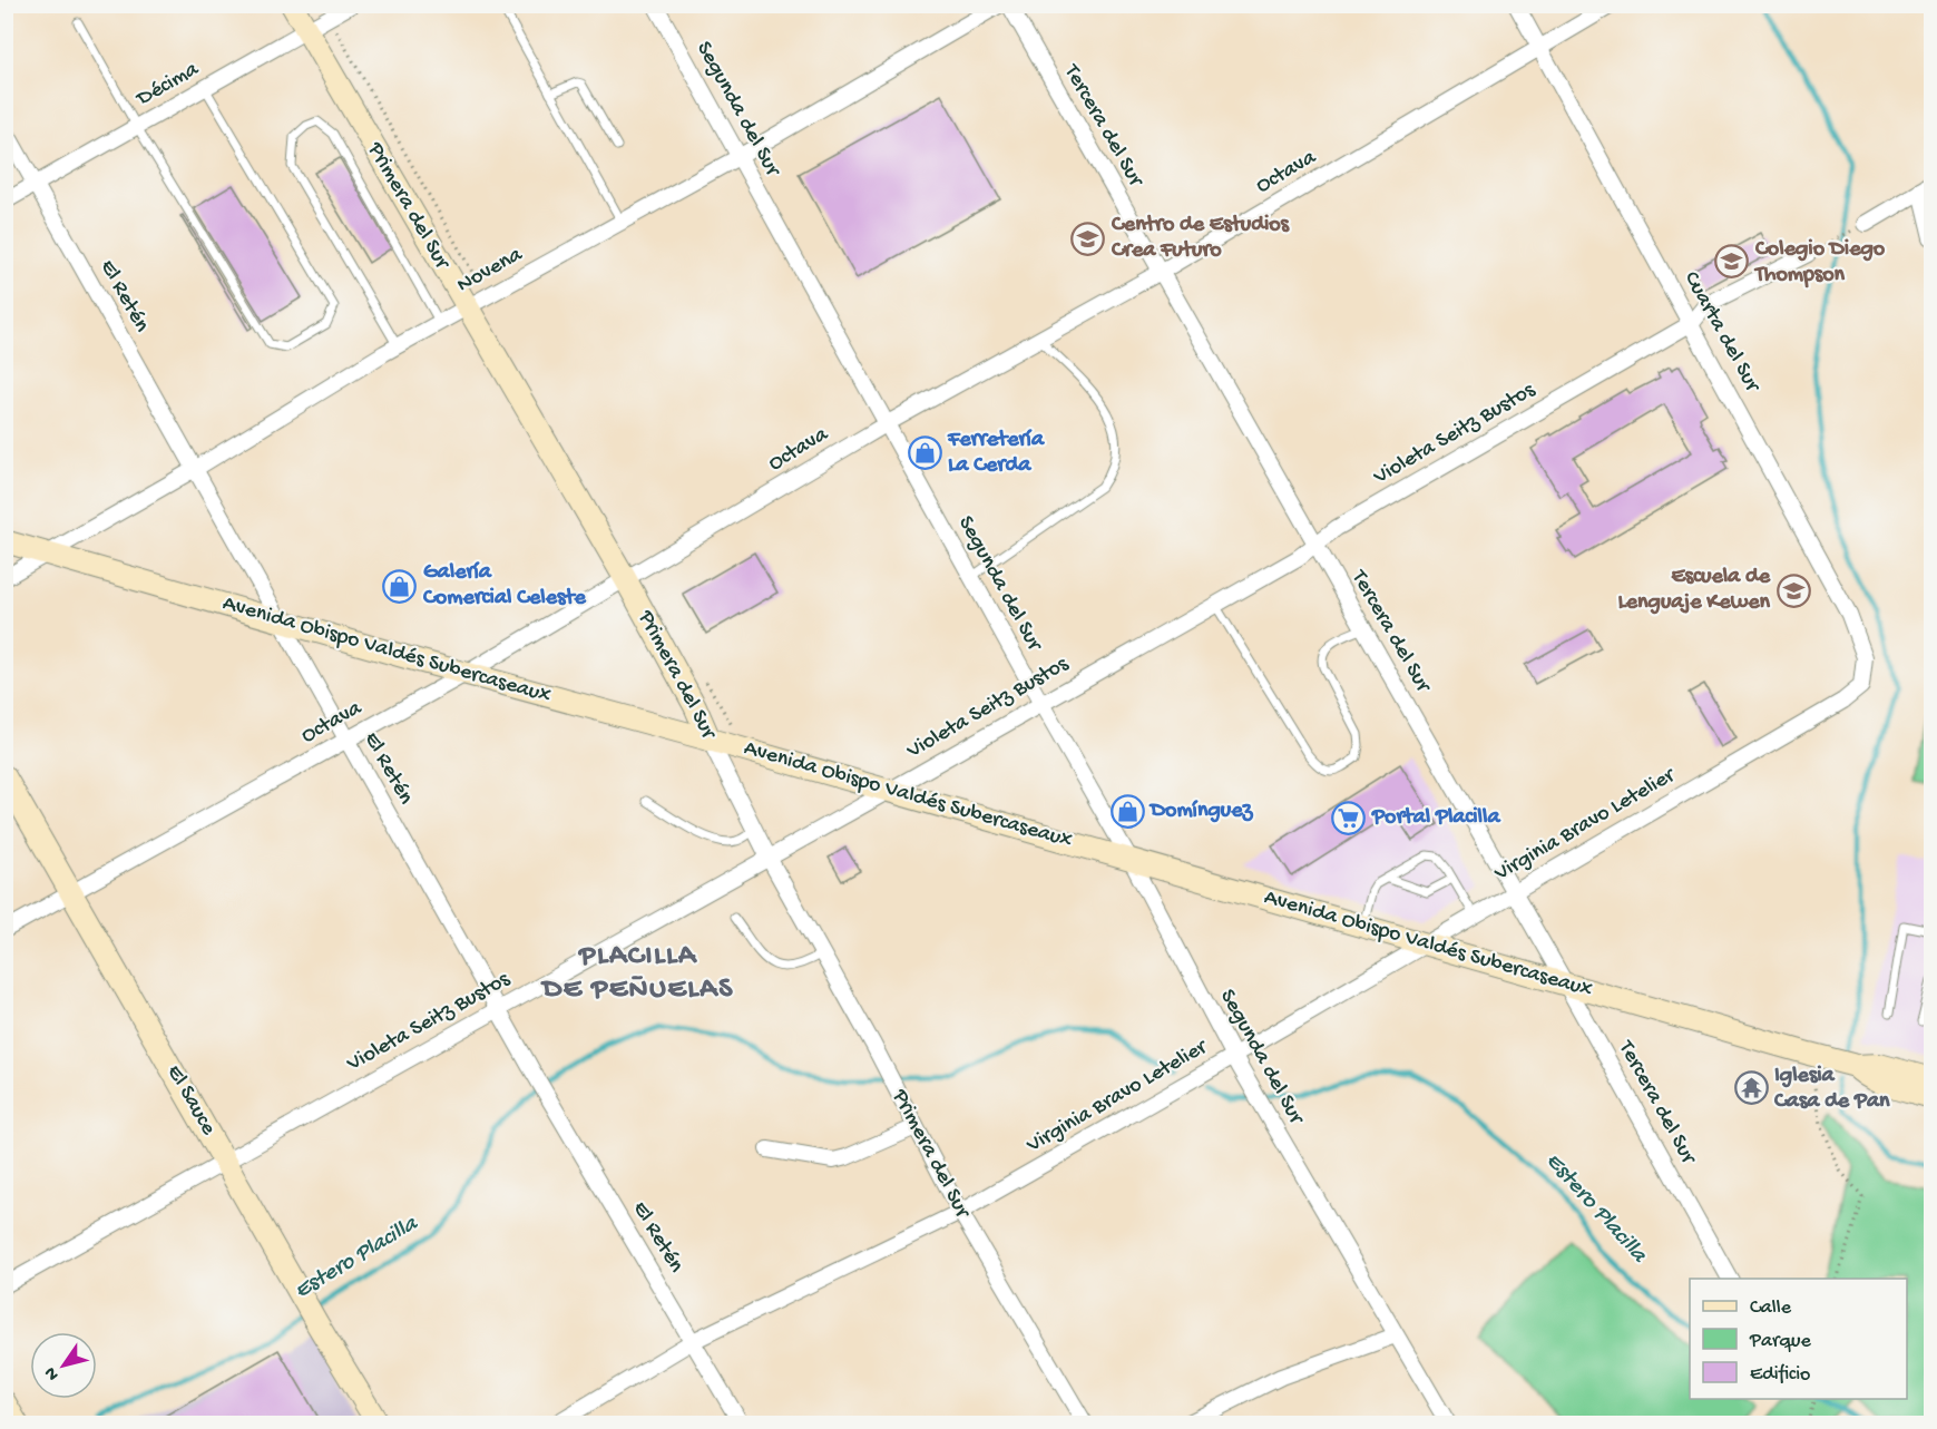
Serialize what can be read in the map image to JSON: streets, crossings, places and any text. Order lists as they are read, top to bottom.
{
  "streets": {
    "main road": ["Primera del Sur", "Avenida Obispo Valdés Subercaseaux", "El Sauce"],
    "street": [
      "Décima",
      "Segunda del Sur",
      "Tercera del Sur",
      "Octava",
      "Novena",
      "El Retén",
      "Cuarta del Sur",
      "Violeta Seitz Bustos",
      "Virginia Bravo Letelier"
    ]
  },
  "crossings": [
    ["Décima", "Primera del Sur"],
    ["Décima", "El Retén"],
    ["Segunda del Sur", "Octava"],
    ["Segunda del Sur", "Novena"],
    ["Segunda del Sur", "Violeta Seitz Bustos"],
    ["Segunda del Sur", "Avenida Obispo Valdés Subercaseaux"],
    ["Segunda del Sur", "Virginia Bravo Letelier"],
    ["Tercera del Sur", "Octava"],
    ["Tercera del Sur", "Violeta Seitz Bustos"],
    ["Tercera del Sur", "Avenida Obispo Valdés Subercaseaux"],
    ["Tercera del Sur", "Virginia Bravo Letelier"],
    ["Octava", "Primera del Sur"],
    ["Octava", "El Retén"],
    ["Octava", "Cuarta del Sur"],
    ["Octava", "Avenida Obispo Valdés Subercaseaux"],
    ["Octava", "El Sauce"],
    ["Primera del Sur", "Novena"],
    ["Primera del Sur", "Violeta Seitz Bustos"],
    ["Primera del Sur", "Avenida Obispo Valdés Subercaseaux"],
    ["Primera del Sur", "Virginia Bravo Letelier"],
    ["Novena", "El Retén"],
    ["Novena", "Avenida Obispo Valdés Subercaseaux"],
    ["El Retén", "Violeta Seitz Bustos"],
    ["El Retén", "Avenida Obispo Valdés Subercaseaux"],
    ["El Retén", "Virginia Bravo Letelier"],
    ["Cuarta del Sur", "Violeta Seitz Bustos"],
    ["Cuarta del Sur", "Virginia Bravo Letelier"],
    ["Violeta Seitz Bustos", "Avenida Obispo Valdés Subercaseaux"],
    ["Violeta Seitz Bustos", "El Sauce"],
    ["Avenida Obispo Valdés Subercaseaux", "Virginia Bravo Letelier"]
  ],
  "districts": ["PLACILLA DE PEÑUELAS"],
  "water": ["Estero Placilla"],
  "places": {
    "school or university": ["Centro de Estudios Crea Futuro", "Colegio Diego Thompson", "Escuela de Lenguaje Kewen"],
    "shop": ["Ferretería La Cerda", "Galería Comercial Celeste", "Domínguez"],
    "supermarket": ["Portal Placilla"],
    "temple": ["Iglesia Casa de Pan"]
  },
  "legend": ["Calle", "Parque", "Edificio"],
  "north": "bottom left"
}
